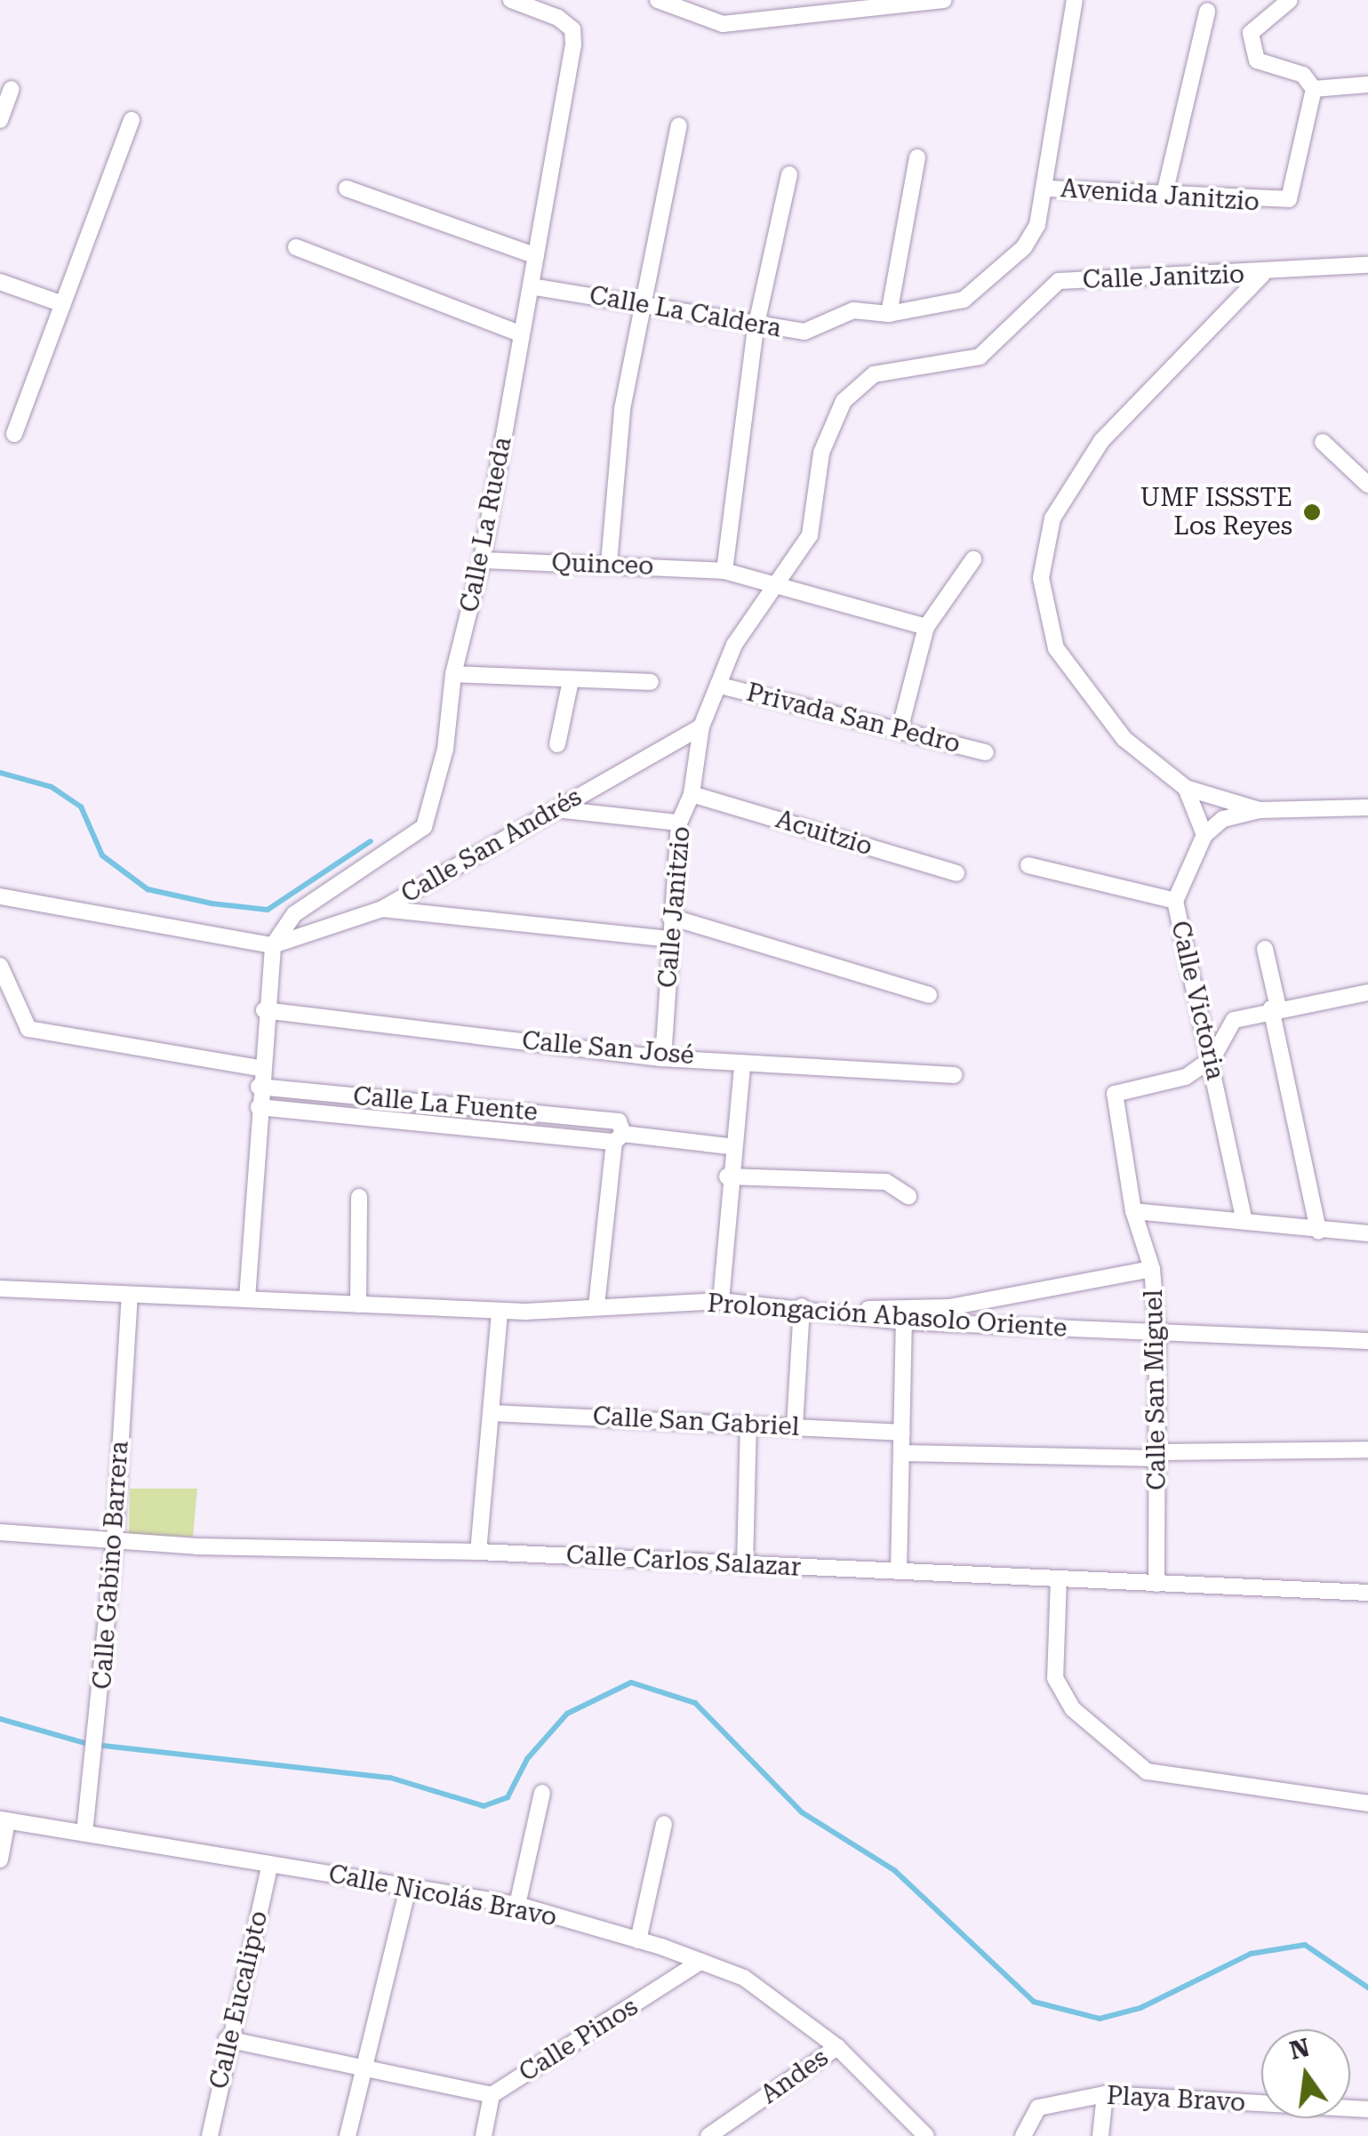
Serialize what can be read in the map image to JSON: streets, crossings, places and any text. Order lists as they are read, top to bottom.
{
  "streets": {
    "street": [
      "Avenida Janitzio",
      "Calle Janitzio",
      "Calle La Caldera",
      "Calle La Rueda",
      "Quinceo",
      "Privada San Pedro",
      "Acuitzio",
      "Calle San Andrés",
      "Calle Victoria",
      "Calle San José",
      "Calle La Fuente",
      "Prolongación Abasolo Oriente",
      "Calle San Miguel",
      "Calle San Gabriel",
      "Calle Carlos Salazar",
      "Calle Gabino Barrera",
      "Calle Nicolás Bravo",
      "Calle Eucalipto",
      "Calle Pinos",
      "Andes",
      "Playa Bravo"
    ]
  },
  "crossings": [
    ["Avenida Janitzio", "Calle La Caldera"],
    ["Calle Janitzio", "Quinceo"],
    ["Calle Janitzio", "Privada San Pedro"],
    ["Calle Janitzio", "Acuitzio"],
    ["Calle Janitzio", "Calle San Andrés"],
    ["Calle Janitzio", "Calle San José"],
    ["Calle La Caldera", "Calle La Rueda"],
    ["Calle La Rueda", "Quinceo"],
    ["Calle La Rueda", "Calle San Andrés"],
    ["Calle Victoria", "Calle San Miguel"],
    ["Prolongación Abasolo Oriente", "Calle San Miguel"],
    ["Prolongación Abasolo Oriente", "Calle Gabino Barrera"],
    ["Calle San Miguel", "Calle Carlos Salazar"],
    ["Calle Carlos Salazar", "Calle Gabino Barrera"],
    ["Calle Gabino Barrera", "Calle Nicolás Bravo"],
    ["Calle Nicolás Bravo", "Calle Eucalipto"],
    ["Calle Nicolás Bravo", "Calle Pinos"],
    ["Calle Nicolás Bravo", "Andes"]
  ],
  "places": ["UMF ISSSTE Los Reyes"],
  "north": "top"
}
